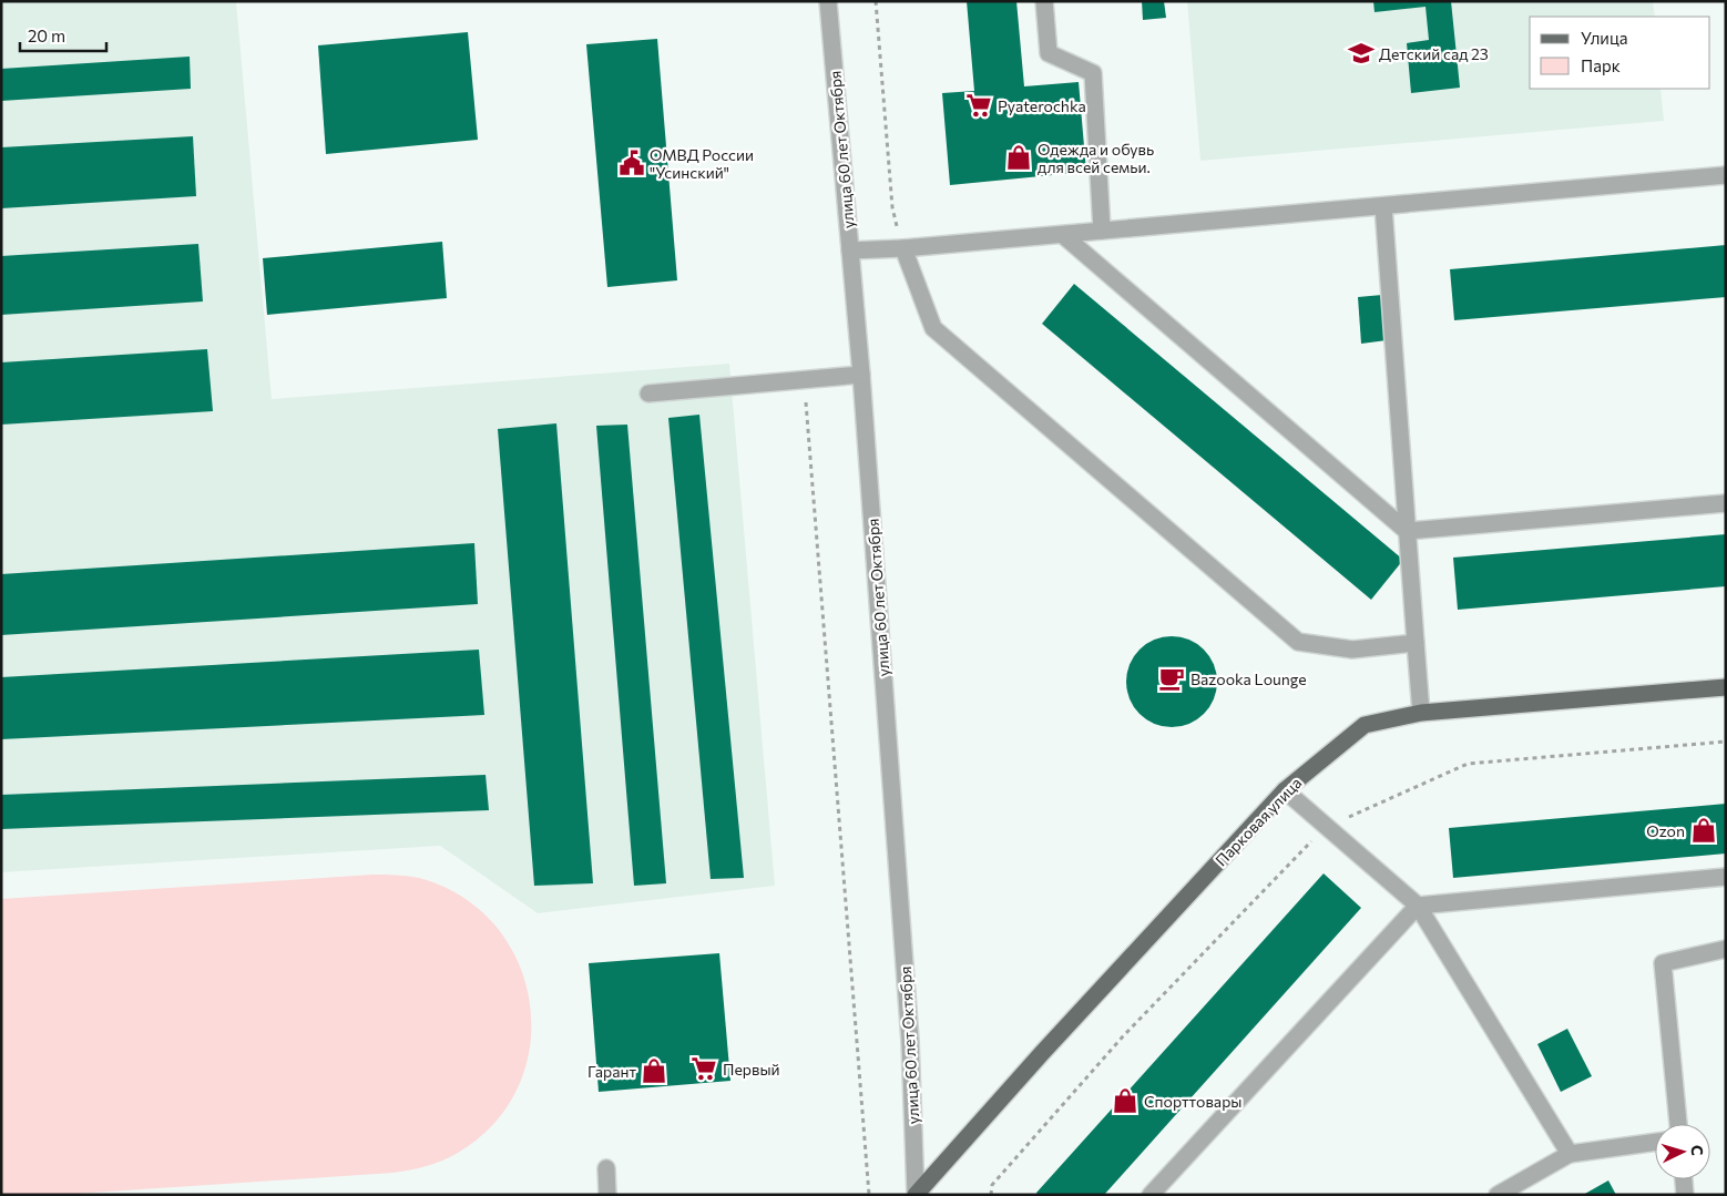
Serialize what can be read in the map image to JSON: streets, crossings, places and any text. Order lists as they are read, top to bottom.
{
  "streets": {
    "main road": ["Парковая улица"],
    "street": ["улица 60 лет Октября"]
  },
  "crossings": [
    ["улица 60 лет Октября", "Парковая улица"]
  ],
  "places": {
    "school or university": ["Детский сад 23"],
    "supermarket": ["Pyaterochka", "Первый"],
    "shop": [
      "Одежда и обувь для всей семьи.",
      "Ozon",
      "Гарант",
      "Спорттовары"
    ],
    "public building": ["ОМВД России \"Усинский\""],
    "cafe": ["Bazooka Lounge"]
  },
  "legend": ["Улица", "Парк"],
  "scale_bar": "20 m",
  "north": "right"
}
